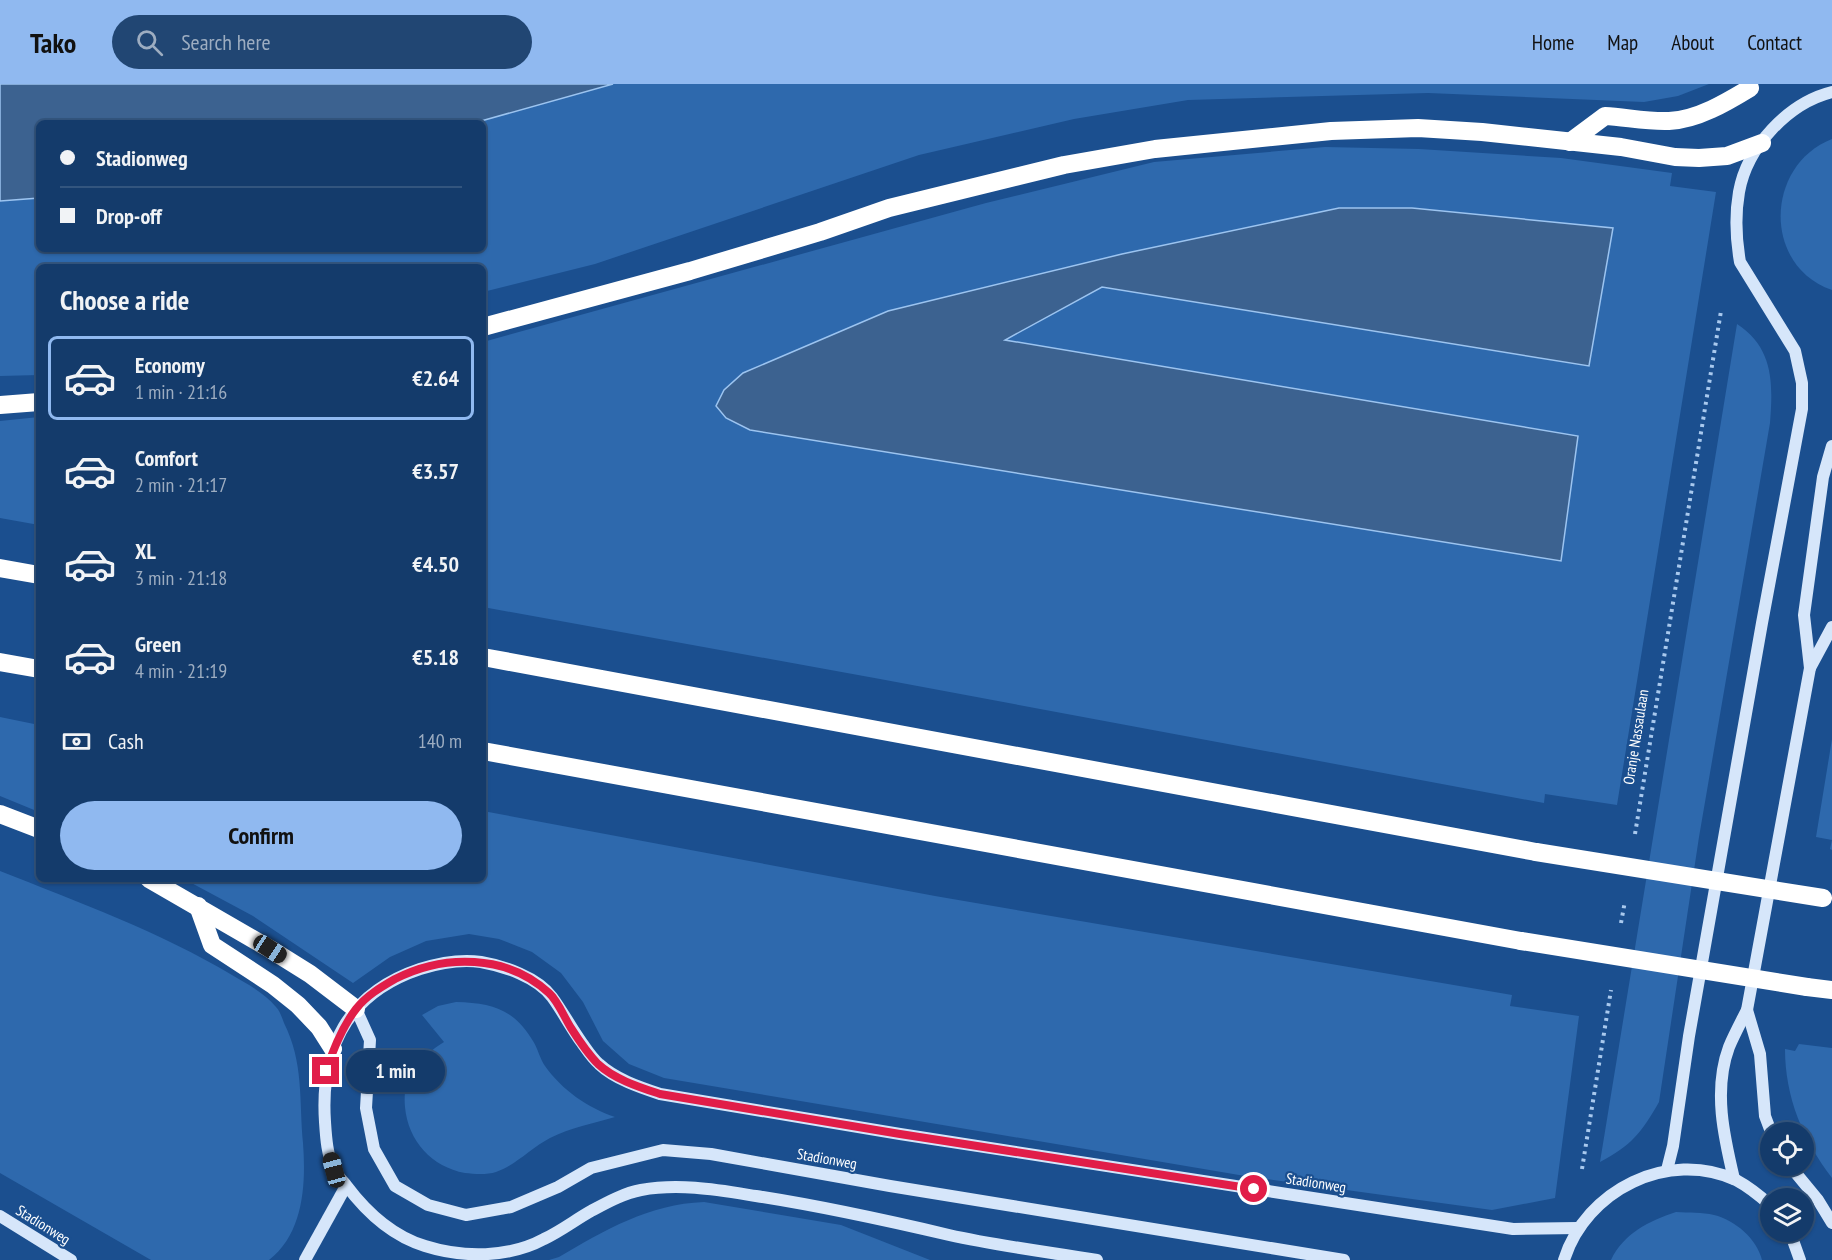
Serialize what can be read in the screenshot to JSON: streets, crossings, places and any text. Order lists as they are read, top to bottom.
{
  "streets": {
    "main road": ["Stadionweg"],
    "path": ["Oranje Nassaulaan"]
  },
  "page": {
    "header": "Tako",
    "search": "Search here",
    "nav": [
      "Home",
      "Map",
      "About",
      "Contact"
    ],
    "banner": ["Stadionweg", "Drop-off"],
    "heading": "Choose a ride",
    "list": [
      {
        "name": "Economy",
        "note": "1 min · 21:16",
        "value": "€2.64"
      },
      {
        "name": "Comfort",
        "note": "2 min · 21:17",
        "value": "€3.57"
      },
      {
        "name": "XL",
        "note": "3 min · 21:18",
        "value": "€4.50"
      },
      {
        "name": "Green",
        "note": "4 min · 21:19",
        "value": "€5.18"
      }
    ],
    "pay": ["Cash", "140 m"],
    "buttons": "Confirm",
    "bubble": "1 min"
  }
}
